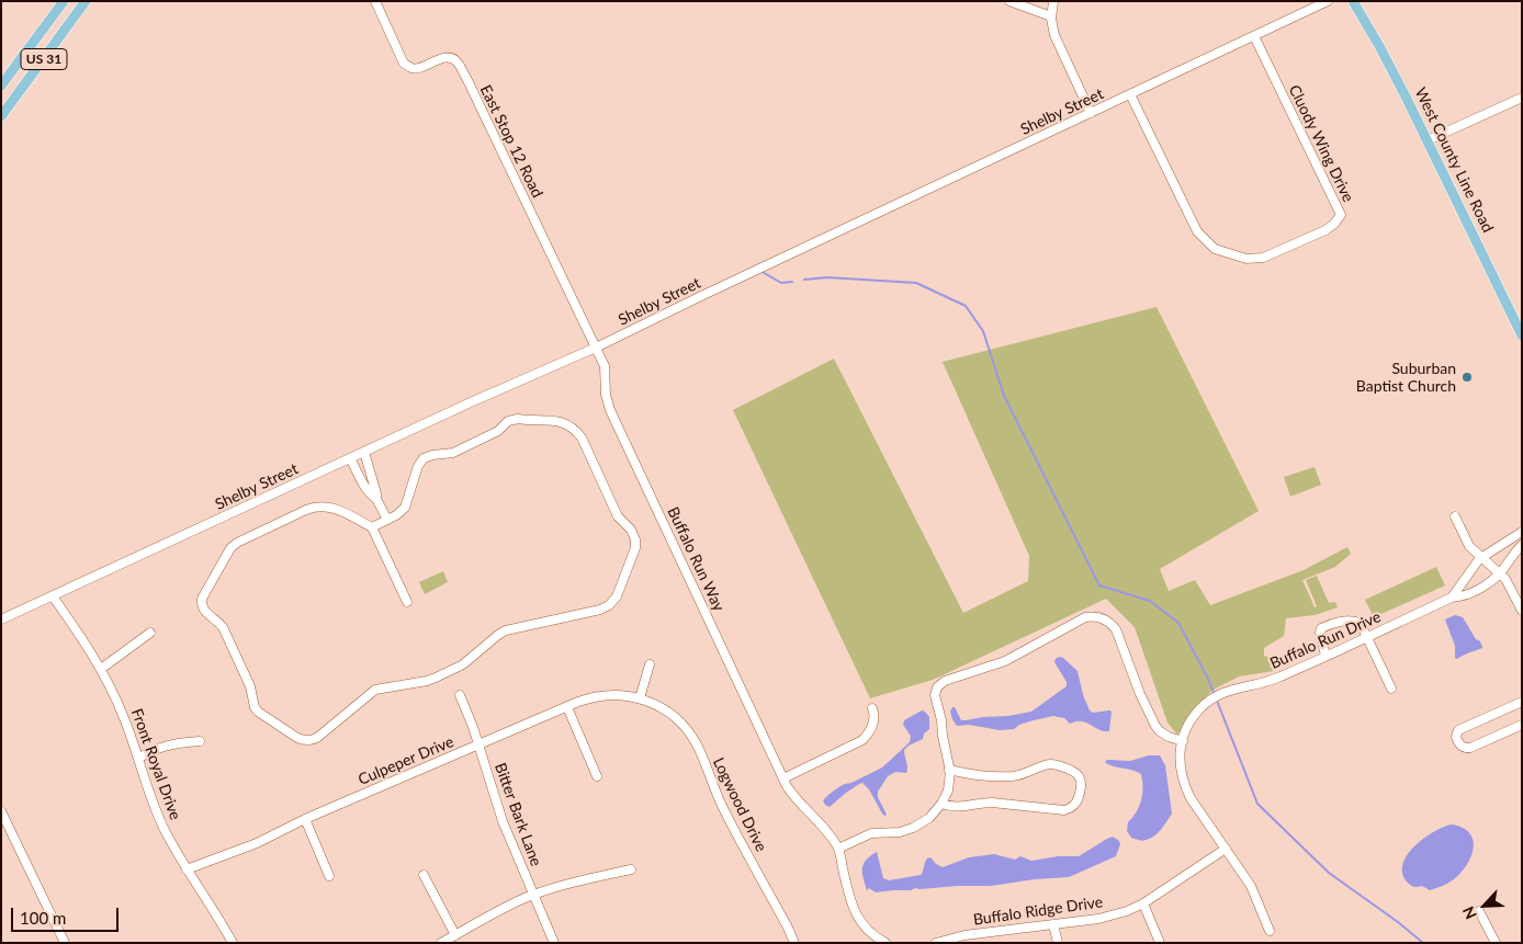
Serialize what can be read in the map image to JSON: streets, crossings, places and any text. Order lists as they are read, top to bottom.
{
  "streets": {
    "main road": ["US 31", "West County Line Road"],
    "street": [
      "Shelby Street",
      "East Stop 12 Road",
      "Cluody Wing Drive",
      "Buffalo Run Way",
      "Buffalo Run Drive",
      "Culpeper Drive",
      "Front Royal Drive",
      "Logwood Drive",
      "Bitter Bark Lane",
      "Buffalo Ridge Drive"
    ]
  },
  "crossings": [
    ["Shelby Street", "East Stop 12 Road"],
    ["Shelby Street", "Cluody Wing Drive"],
    ["Shelby Street", "Buffalo Run Way"],
    ["Shelby Street", "Front Royal Drive"],
    ["East Stop 12 Road", "Buffalo Run Way"],
    ["Buffalo Run Drive", "Buffalo Ridge Drive"],
    ["Culpeper Drive", "Front Royal Drive"],
    ["Culpeper Drive", "Logwood Drive"],
    ["Culpeper Drive", "Bitter Bark Lane"]
  ],
  "places": ["Suburban Baptist Church"],
  "scale_bar": "100 m",
  "north": "bottom left"
}
